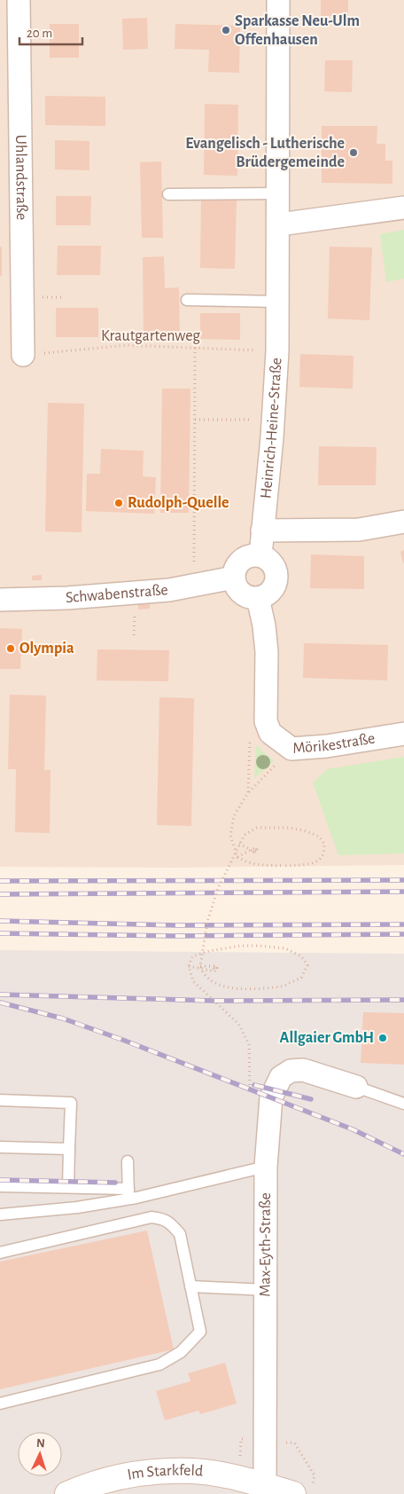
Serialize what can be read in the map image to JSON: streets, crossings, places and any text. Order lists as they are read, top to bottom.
{
  "streets": {
    "main road": ["Im Starkfeld"],
    "street": [
      "Uhlandstraße",
      "Heinrich-Heine-Straße",
      "Schwabenstraße",
      "Mörikestraße",
      "Max-Eyth-Straße"
    ],
    "path": ["Krautgartenweg"]
  },
  "crossings": [
    ["Uhlandstraße", "Krautgartenweg"],
    ["Krautgartenweg", "Heinrich-Heine-Straße"],
    ["Heinrich-Heine-Straße", "Schwabenstraße"],
    ["Heinrich-Heine-Straße", "Mörikestraße"],
    ["Schwabenstraße", "Mörikestraße"],
    ["Max-Eyth-Straße", "Im Starkfeld"]
  ],
  "places": [
    "Sparkasse Neu-Ulm Offenhausen",
    "Evangelisch - Lutherische Brüdergemeinde",
    "Rudolph-Quelle",
    "Olympia",
    "Allgaier GmbH"
  ],
  "scale_bar": "20 m",
  "north": "top"
}
